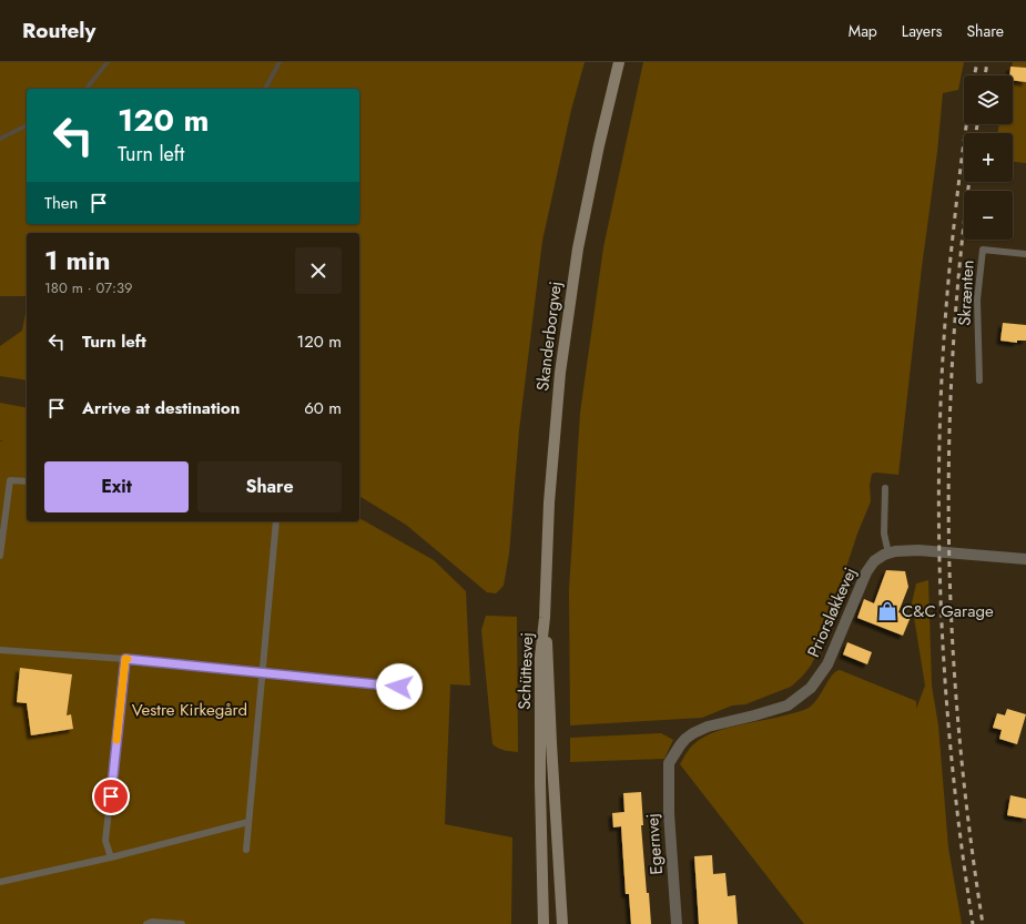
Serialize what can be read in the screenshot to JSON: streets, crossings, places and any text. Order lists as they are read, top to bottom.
{
  "streets": {
    "main road": ["Skanderborgvej", "Schüttesvej"],
    "street": ["Priorsløkkevej", "Egernvej"],
    "lane": ["Skrænten"]
  },
  "crossings": [
    ["Skanderborgvej", "Schüttesvej"],
    ["Priorsløkkevej", "Egernvej"]
  ],
  "parks": ["Vestre Kirkegård"],
  "places": {
    "shop": ["C&C Garage"]
  },
  "page": {
    "header": "Routely",
    "nav": ["Map", "Layers", "Share"],
    "map_buttons": ["+", "−"],
    "turn": ["120 m", "Turn left"],
    "then": "Then",
    "heading": ["1 min", "180 m · 07:39"],
    "list": [
      {
        "name": "Turn left",
        "value": "120 m"
      },
      {
        "name": "Arrive at destination",
        "value": "60 m"
      }
    ],
    "buttons": ["Exit", "Share"]
  }
}
